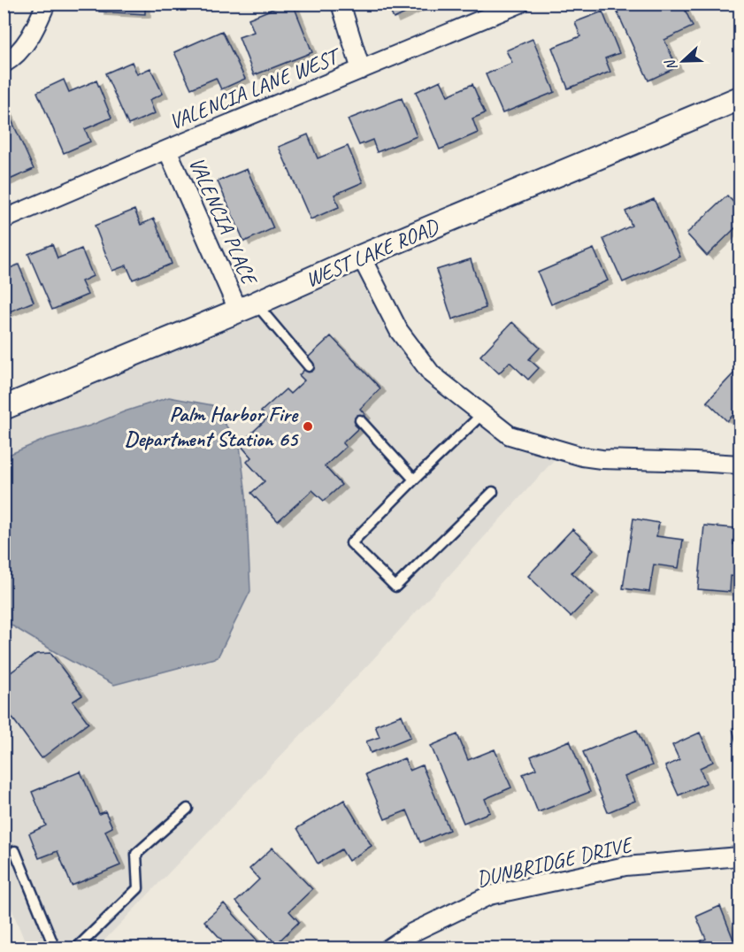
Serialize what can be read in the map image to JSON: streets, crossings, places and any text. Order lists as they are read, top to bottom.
{
  "streets": {
    "street": [
      "VALENCIA LANE WEST",
      "VALENCIA PLACE",
      "WEST LAKE ROAD",
      "DUNBRIDGE DRIVE"
    ]
  },
  "crossings": [
    ["VALENCIA LANE WEST", "VALENCIA PLACE"],
    ["VALENCIA PLACE", "WEST LAKE ROAD"]
  ],
  "places": ["Palm Harbor Fire Department Station 65"],
  "north": "left"
}
